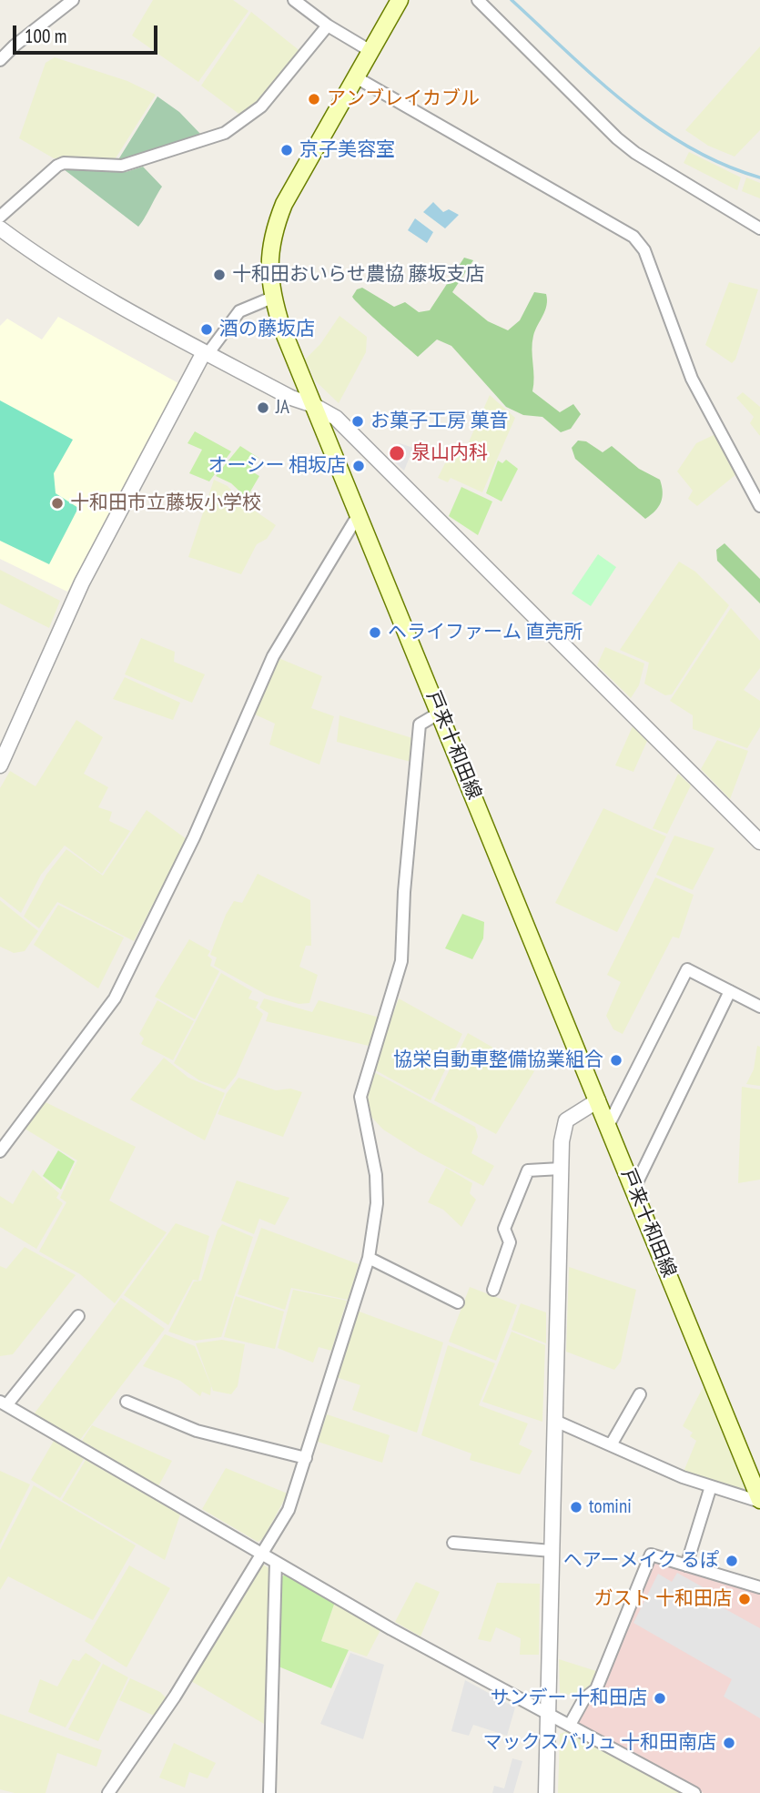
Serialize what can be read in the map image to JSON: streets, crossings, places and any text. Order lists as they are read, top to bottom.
{
  "streets": {
    "main road": ["戸来十和田線"]
  },
  "places": [
    "アンブレイカブル",
    "京子美容室",
    "十和田おいらせ農協 藤坂支店",
    "酒の藤坂店",
    "JA",
    "お菓子工房 菓音",
    "泉山内科",
    "オーシー 相坂店",
    "十和田市立藤坂小学校",
    "ヘライファーム 直売所",
    "協栄自動車整備協業組合",
    "tomini",
    "ヘアーメイク るぽ",
    "ガスト 十和田店",
    "サンデー 十和田店",
    "マックスバリュ 十和田南店"
  ],
  "scale_bar": "100 m"
}
